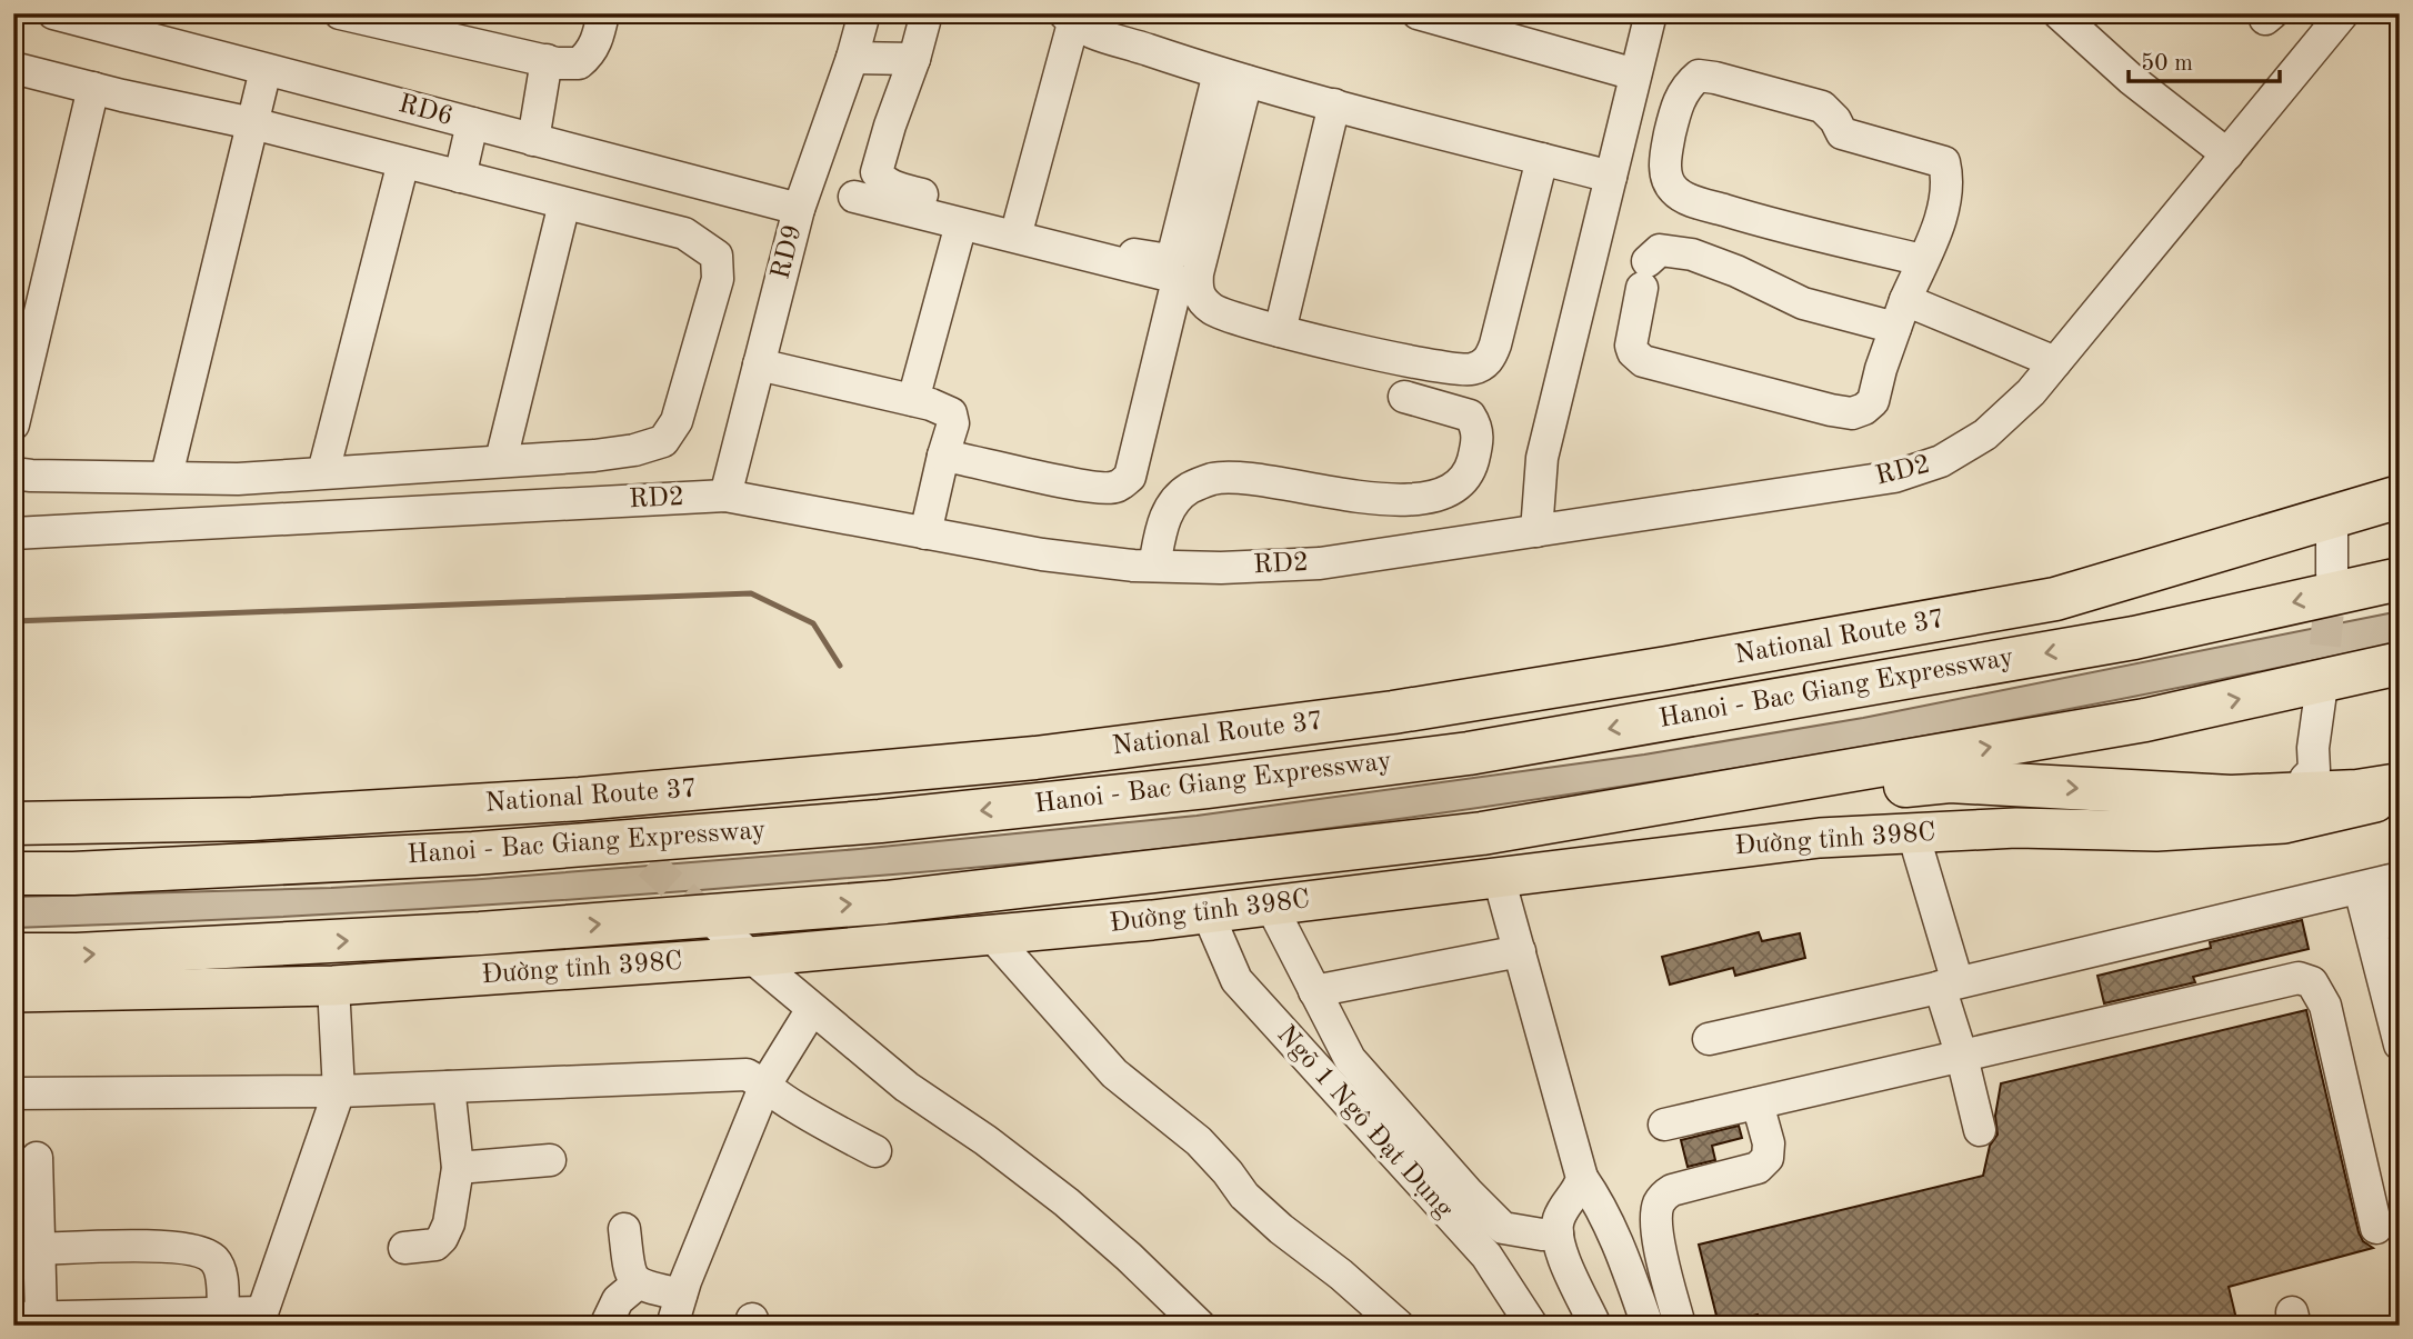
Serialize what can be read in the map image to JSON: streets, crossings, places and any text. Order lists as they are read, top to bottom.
{
  "streets": {
    "highway": ["National Route 37", "Hanoi - Bac Giang Expressway"],
    "main road": ["Đường tỉnh 398C"],
    "street": [
      "RD6",
      "RD9",
      "RD2",
      "Ngõ 1 Ngô Đạt Dụng"
    ]
  },
  "crossings": [
    ["RD6", "RD9"],
    ["RD9", "RD2"],
    ["Đường tỉnh 398C", "Ngõ 1 Ngô Đạt Dụng"]
  ],
  "scale_bar": "50 m"
}
